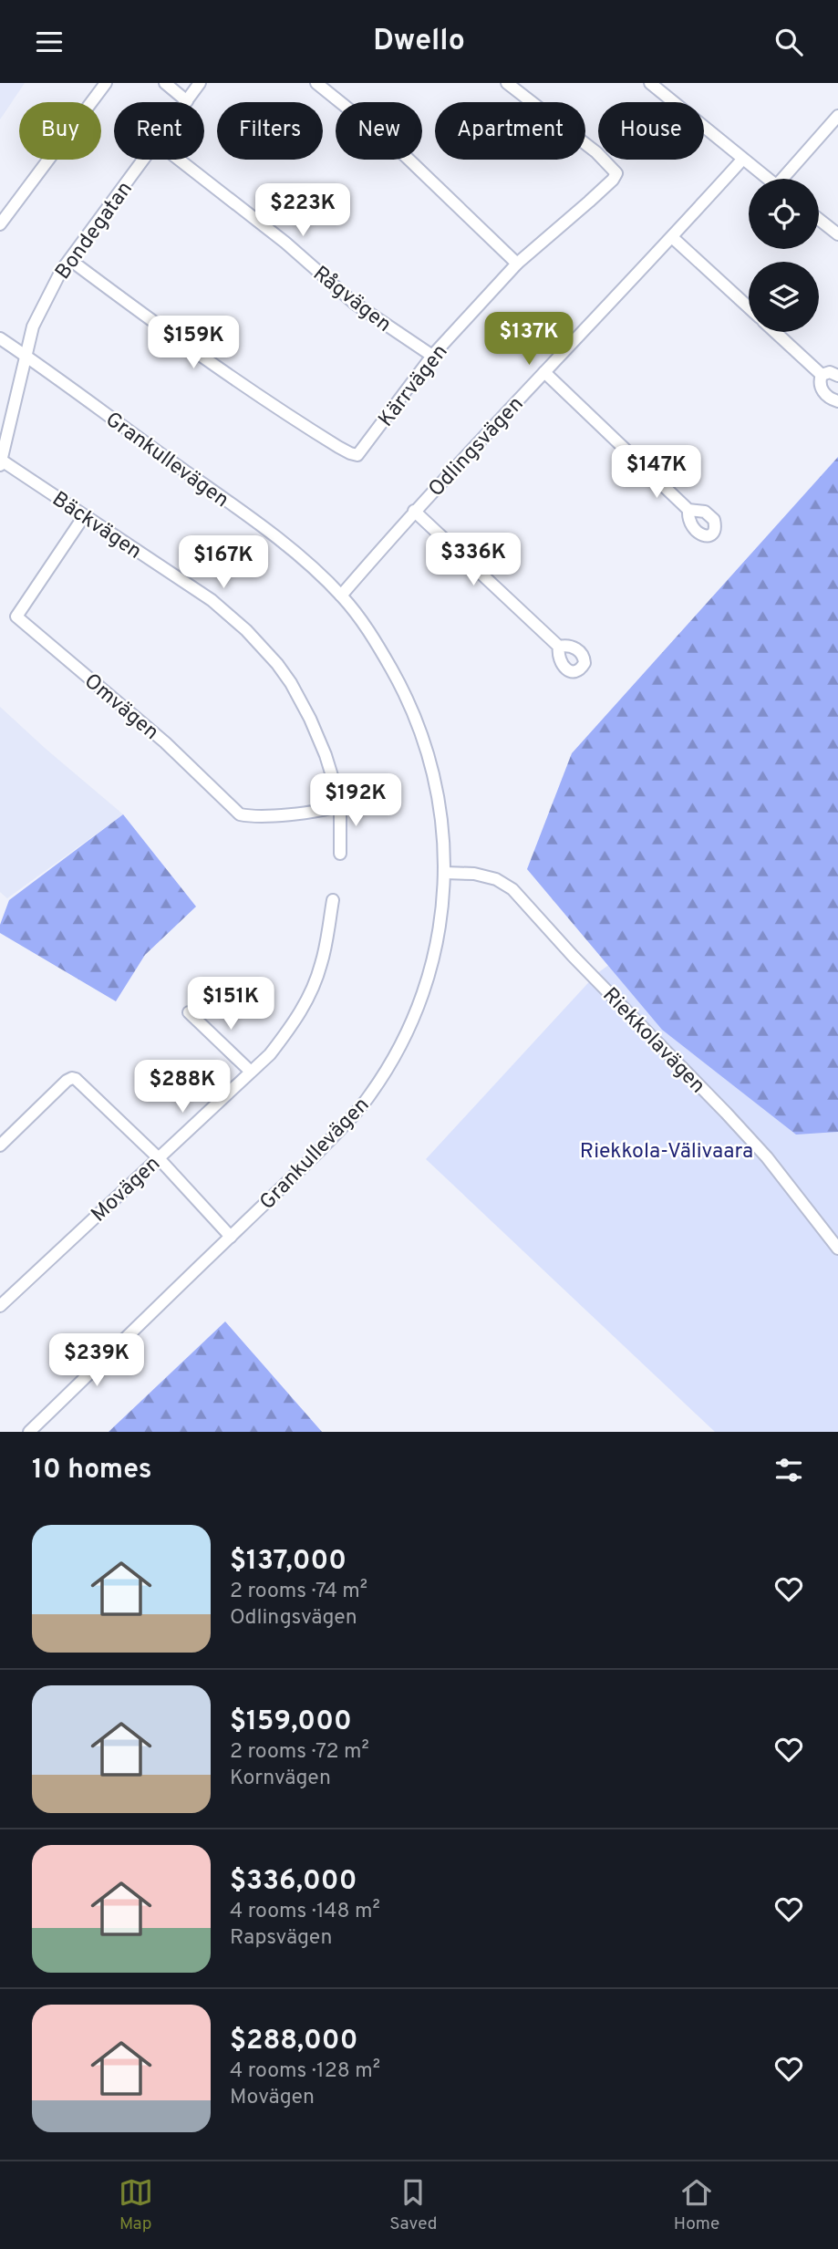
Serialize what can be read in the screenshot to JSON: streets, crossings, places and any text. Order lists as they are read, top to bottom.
{
  "streets": {
    "street": [
      "Bondegatan",
      "Rågvägen",
      "Kärrvägen",
      "Odlingsvägen",
      "Grankullevägen",
      "Bäckvägen",
      "Omvägen",
      "Riekkolavägen",
      "Movägen"
    ]
  },
  "crossings": [
    ["Bondegatan", "Kärrvägen"],
    ["Bondegatan", "Grankullevägen"],
    ["Bondegatan", "Bäckvägen"],
    ["Rågvägen", "Kärrvägen"],
    ["Odlingsvägen", "Grankullevägen"],
    ["Grankullevägen", "Riekkolavägen"],
    ["Bäckvägen", "Omvägen"]
  ],
  "parks": ["Riekkola-Välivaara"],
  "page": {
    "header": "Dwello",
    "chip": [
      "Buy",
      "Rent",
      "Filters",
      "New",
      "Apartment",
      "House"
    ],
    "price": [
      "$223K",
      "$137K",
      "$159K",
      "$147K",
      "$336K",
      "$167K",
      "$192K",
      "$151K",
      "$288K",
      "$239K"
    ],
    "heading": "10 homes",
    "list": [
      {
        "name": "$137,000",
        "note": "2 rooms · 74 m² · Odlingsvägen"
      },
      {
        "name": "$159,000",
        "note": "2 rooms · 72 m² · Kornvägen"
      },
      {
        "name": "$336,000",
        "note": "4 rooms · 148 m² · Rapsvägen"
      },
      {
        "name": "$288,000",
        "note": "4 rooms · 128 m² · Movägen"
      }
    ],
    "tabs": ["Map", "Saved", "Home"]
  }
}
